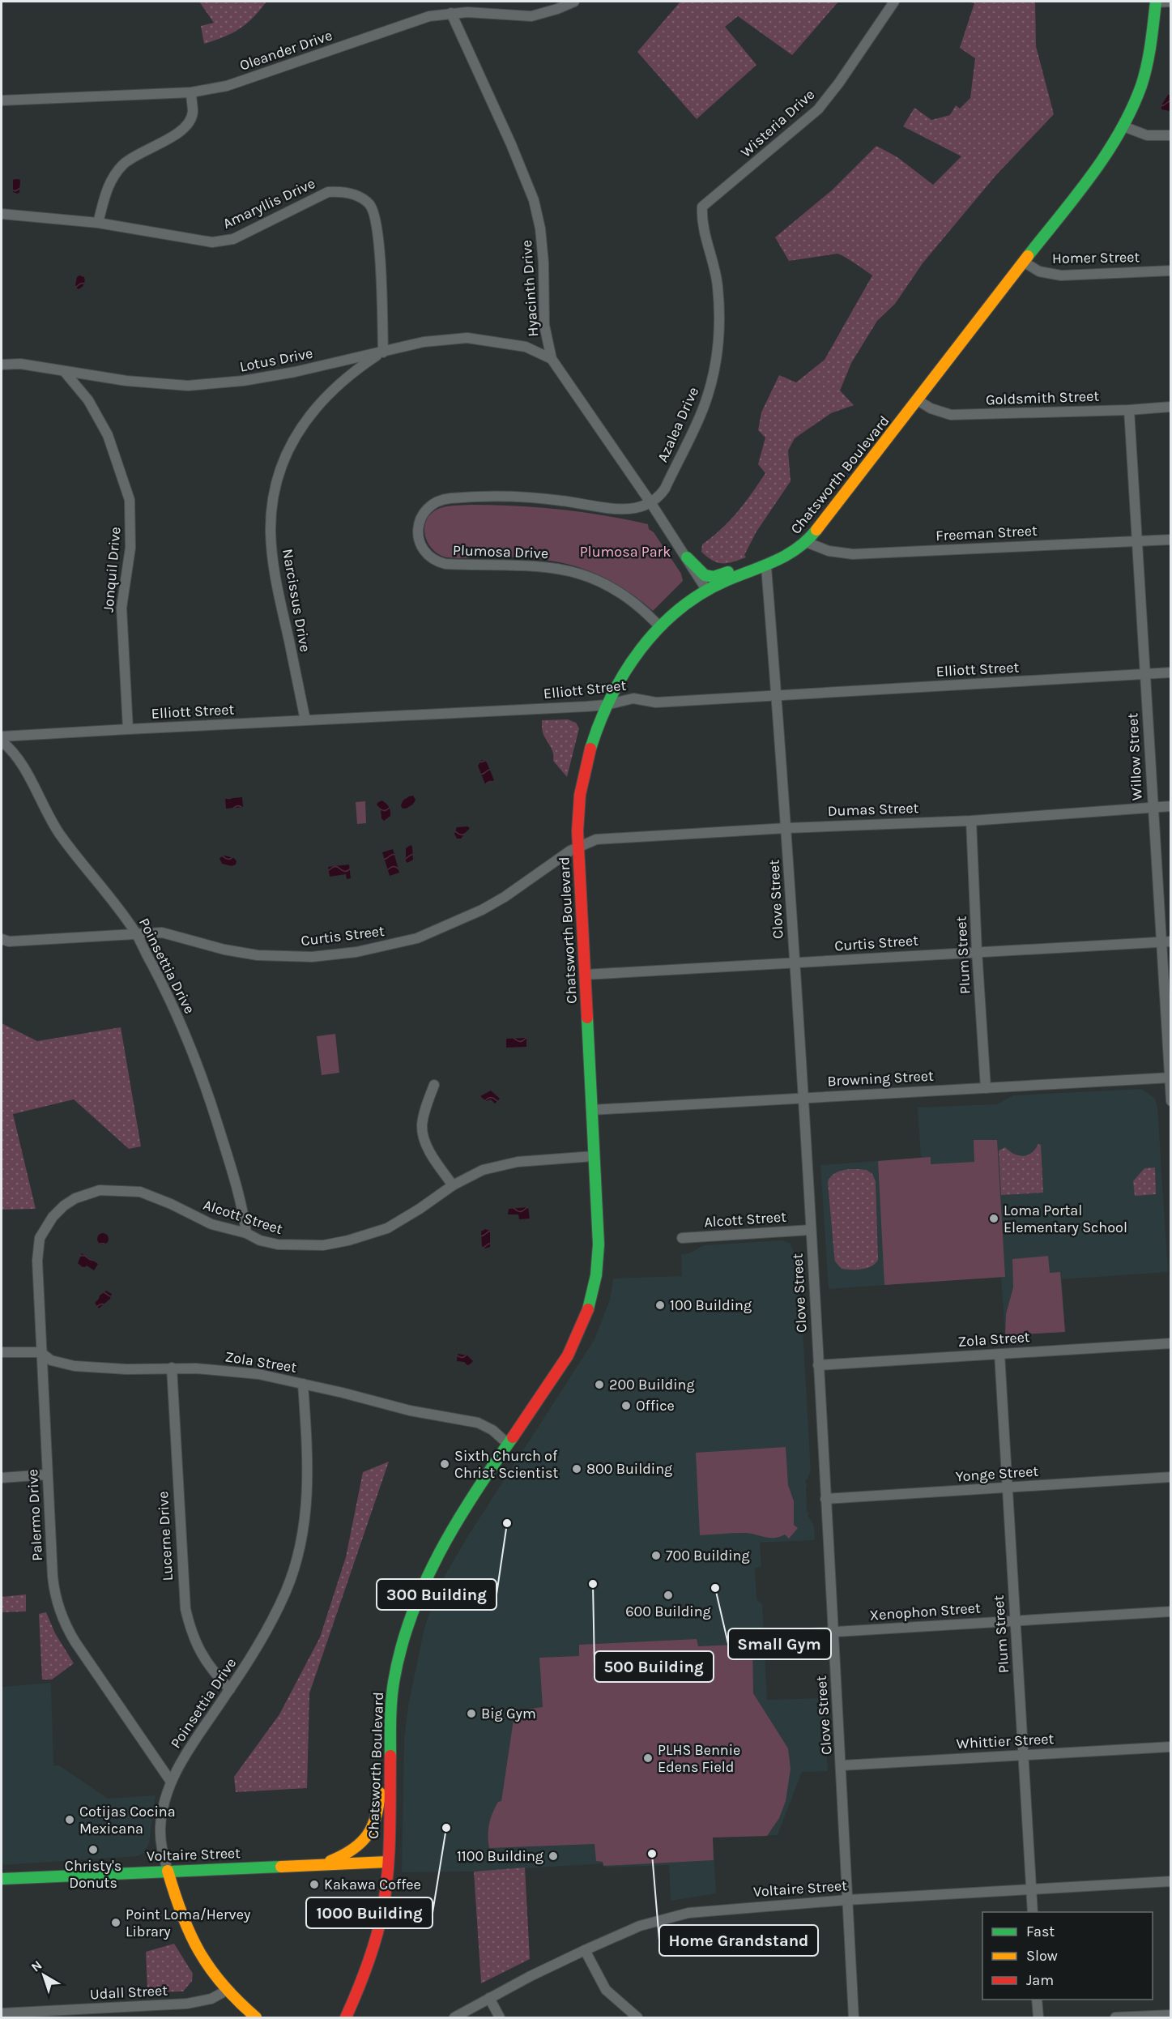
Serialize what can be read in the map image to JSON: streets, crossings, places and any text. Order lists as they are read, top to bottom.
{
  "streets": {
    "main road": ["Chatsworth Boulevard", "Poinsettia Drive", "Voltaire Street"],
    "street": [
      "Oleander Drive",
      "Wisteria Drive",
      "Amaryllis Drive",
      "Homer Street",
      "Hyacinth Drive",
      "Lotus Drive",
      "Goldsmith Street",
      "Azalea Drive",
      "Freeman Street",
      "Plumosa Drive",
      "Jonquil Drive",
      "Narcissus Drive",
      "Elliott Street",
      "Willow Street",
      "Dumas Street",
      "Clove Street",
      "Curtis Street",
      "Plum Street",
      "Browning Street",
      "Alcott Street",
      "Zola Street",
      "Yonge Street",
      "Palermo Drive",
      "Lucerne Drive",
      "Xenophon Street",
      "Whittier Street",
      "Udall Street"
    ]
  },
  "crossings": [
    ["Oleander Drive", "Hyacinth Drive"],
    ["Wisteria Drive", "Azalea Drive"],
    ["Amaryllis Drive", "Lotus Drive"],
    ["Amaryllis Drive", "Narcissus Drive"],
    ["Homer Street", "Chatsworth Boulevard"],
    ["Hyacinth Drive", "Lotus Drive"],
    ["Hyacinth Drive", "Azalea Drive"],
    ["Hyacinth Drive", "Chatsworth Boulevard"],
    ["Hyacinth Drive", "Plumosa Drive"],
    ["Lotus Drive", "Jonquil Drive"],
    ["Lotus Drive", "Narcissus Drive"],
    ["Goldsmith Street", "Chatsworth Boulevard"],
    ["Goldsmith Street", "Willow Street"],
    ["Azalea Drive", "Plumosa Drive"],
    ["Chatsworth Boulevard", "Freeman Street"],
    ["Chatsworth Boulevard", "Plumosa Drive"],
    ["Chatsworth Boulevard", "Elliott Street"],
    ["Chatsworth Boulevard", "Dumas Street"],
    ["Chatsworth Boulevard", "Clove Street"],
    ["Chatsworth Boulevard", "Curtis Street"],
    ["Chatsworth Boulevard", "Browning Street"],
    ["Chatsworth Boulevard", "Alcott Street"],
    ["Chatsworth Boulevard", "Zola Street"],
    ["Chatsworth Boulevard", "Voltaire Street"],
    ["Freeman Street", "Willow Street"],
    ["Jonquil Drive", "Elliott Street"],
    ["Narcissus Drive", "Elliott Street"],
    ["Elliott Street", "Willow Street"],
    ["Elliott Street", "Clove Street"],
    ["Willow Street", "Dumas Street"],
    ["Willow Street", "Curtis Street"],
    ["Willow Street", "Browning Street"],
    ["Dumas Street", "Clove Street"],
    ["Dumas Street", "Curtis Street"],
    ["Dumas Street", "Plum Street"],
    ["Clove Street", "Curtis Street"],
    ["Clove Street", "Browning Street"],
    ["Clove Street", "Alcott Street"],
    ["Clove Street", "Zola Street"],
    ["Clove Street", "Yonge Street"],
    ["Clove Street", "Xenophon Street"],
    ["Clove Street", "Whittier Street"],
    ["Clove Street", "Voltaire Street"],
    ["Curtis Street", "Plum Street"],
    ["Curtis Street", "Poinsettia Drive"],
    ["Plum Street", "Browning Street"],
    ["Plum Street", "Zola Street"],
    ["Plum Street", "Yonge Street"],
    ["Plum Street", "Xenophon Street"],
    ["Plum Street", "Whittier Street"],
    ["Plum Street", "Voltaire Street"],
    ["Poinsettia Drive", "Alcott Street"],
    ["Poinsettia Drive", "Zola Street"],
    ["Poinsettia Drive", "Palermo Drive"],
    ["Poinsettia Drive", "Lucerne Drive"],
    ["Poinsettia Drive", "Voltaire Street"],
    ["Poinsettia Drive", "Udall Street"],
    ["Alcott Street", "Palermo Drive"],
    ["Zola Street", "Palermo Drive"],
    ["Zola Street", "Lucerne Drive"]
  ],
  "parks": ["Plumosa Park"],
  "places": [
    "Loma Portal Elementary School",
    "100 Building",
    "200 Building",
    "Office",
    "Sixth Church of Christ Scientist",
    "800 Building",
    "300 Building",
    "700 Building",
    "500 Building",
    "Small Gym",
    "600 Building",
    "Big Gym",
    "PLHS Bennie Edens Field",
    "Cotijas Cocina Mexicana",
    "1000 Building",
    "Christy's Donuts",
    "Home Grandstand",
    "1100 Building",
    "Kakawa Coffee",
    "Point Loma/Hervey Library"
  ],
  "legend": ["Fast", "Slow", "Jam"],
  "north": "top left"
}
